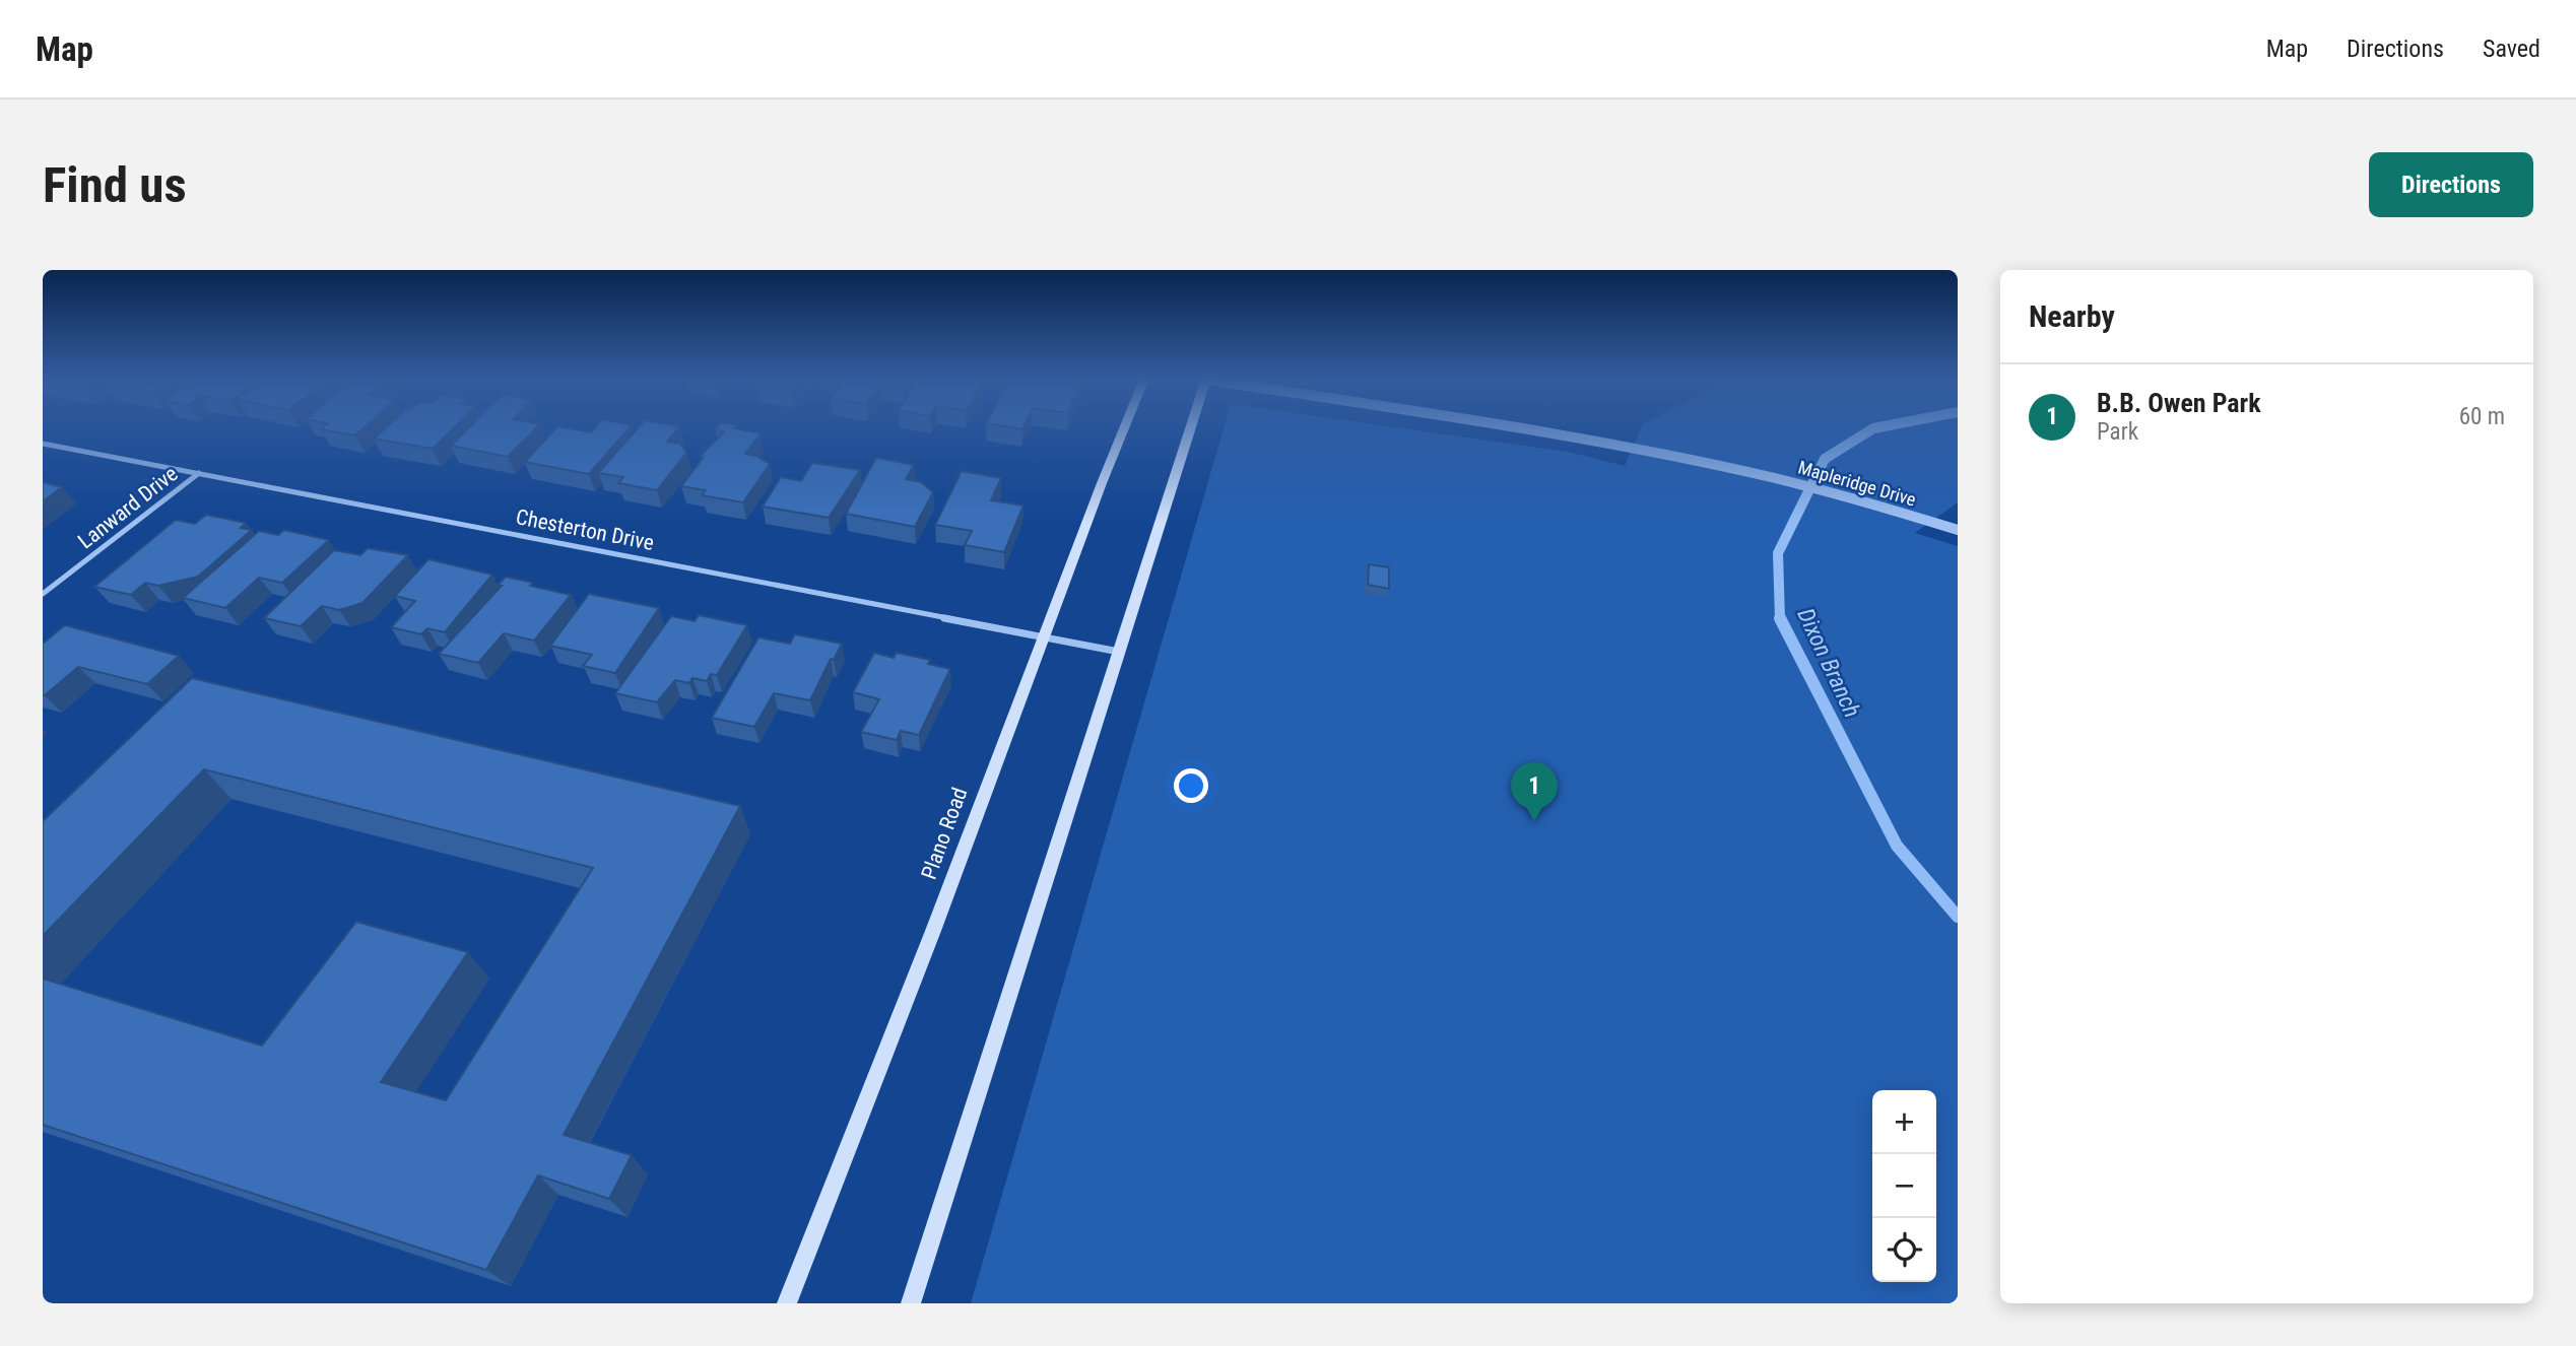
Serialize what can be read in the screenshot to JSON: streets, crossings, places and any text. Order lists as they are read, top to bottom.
{
  "streets": {
    "main road": ["Plano Road"],
    "street": ["Mapleridge Drive", "Lanward Drive", "Chesterton Drive"]
  },
  "crossings": [
    ["Lanward Drive", "Chesterton Drive"],
    ["Chesterton Drive", "Plano Road"]
  ],
  "water": ["Dixon Branch"],
  "page": {
    "header": "Map",
    "nav": ["Map", "Directions", "Saved"],
    "buttons": "Directions",
    "title": "Find us",
    "heading": "Nearby",
    "list": [
      {
        "mark": "1",
        "name": "B.B. Owen Park",
        "note": "Park",
        "value": "60 m"
      }
    ],
    "pins": "1",
    "map_buttons": ["+", "−"]
  }
}
